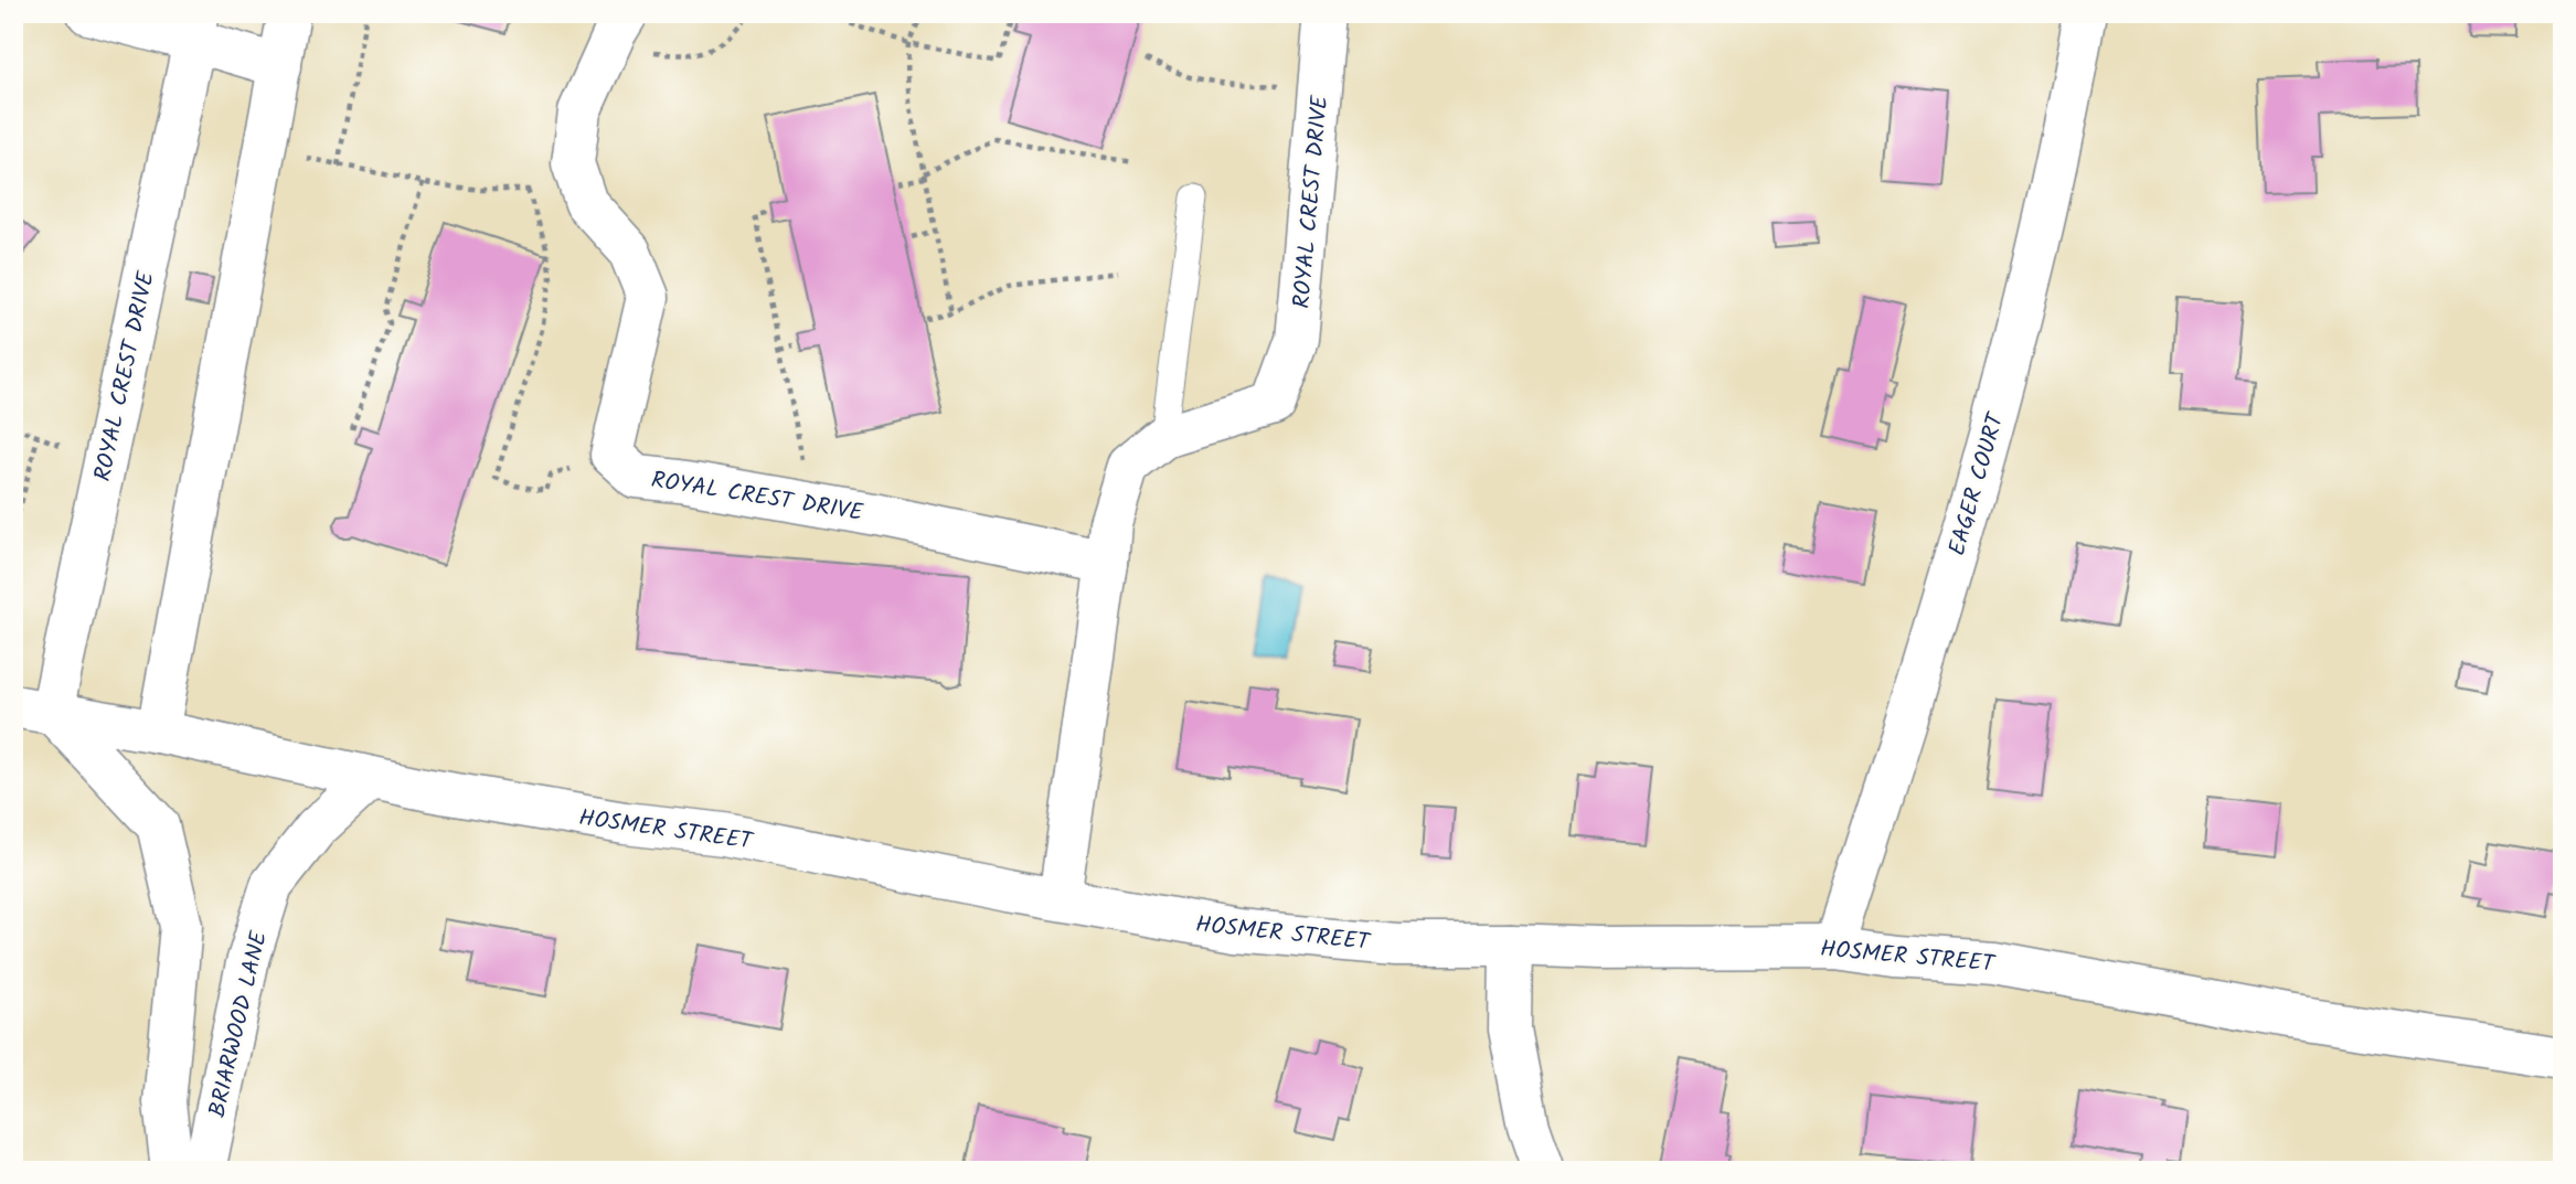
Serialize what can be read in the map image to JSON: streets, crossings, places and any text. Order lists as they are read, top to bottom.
{
  "streets": {
    "street": [
      "ROYAL CREST DRIVE",
      "EAGER COURT",
      "HOSMER STREET",
      "BRIARWOOD LANE"
    ]
  },
  "crossings": [
    ["ROYAL CREST DRIVE", "HOSMER STREET"],
    ["EAGER COURT", "HOSMER STREET"],
    ["HOSMER STREET", "BRIARWOOD LANE"]
  ]
}
